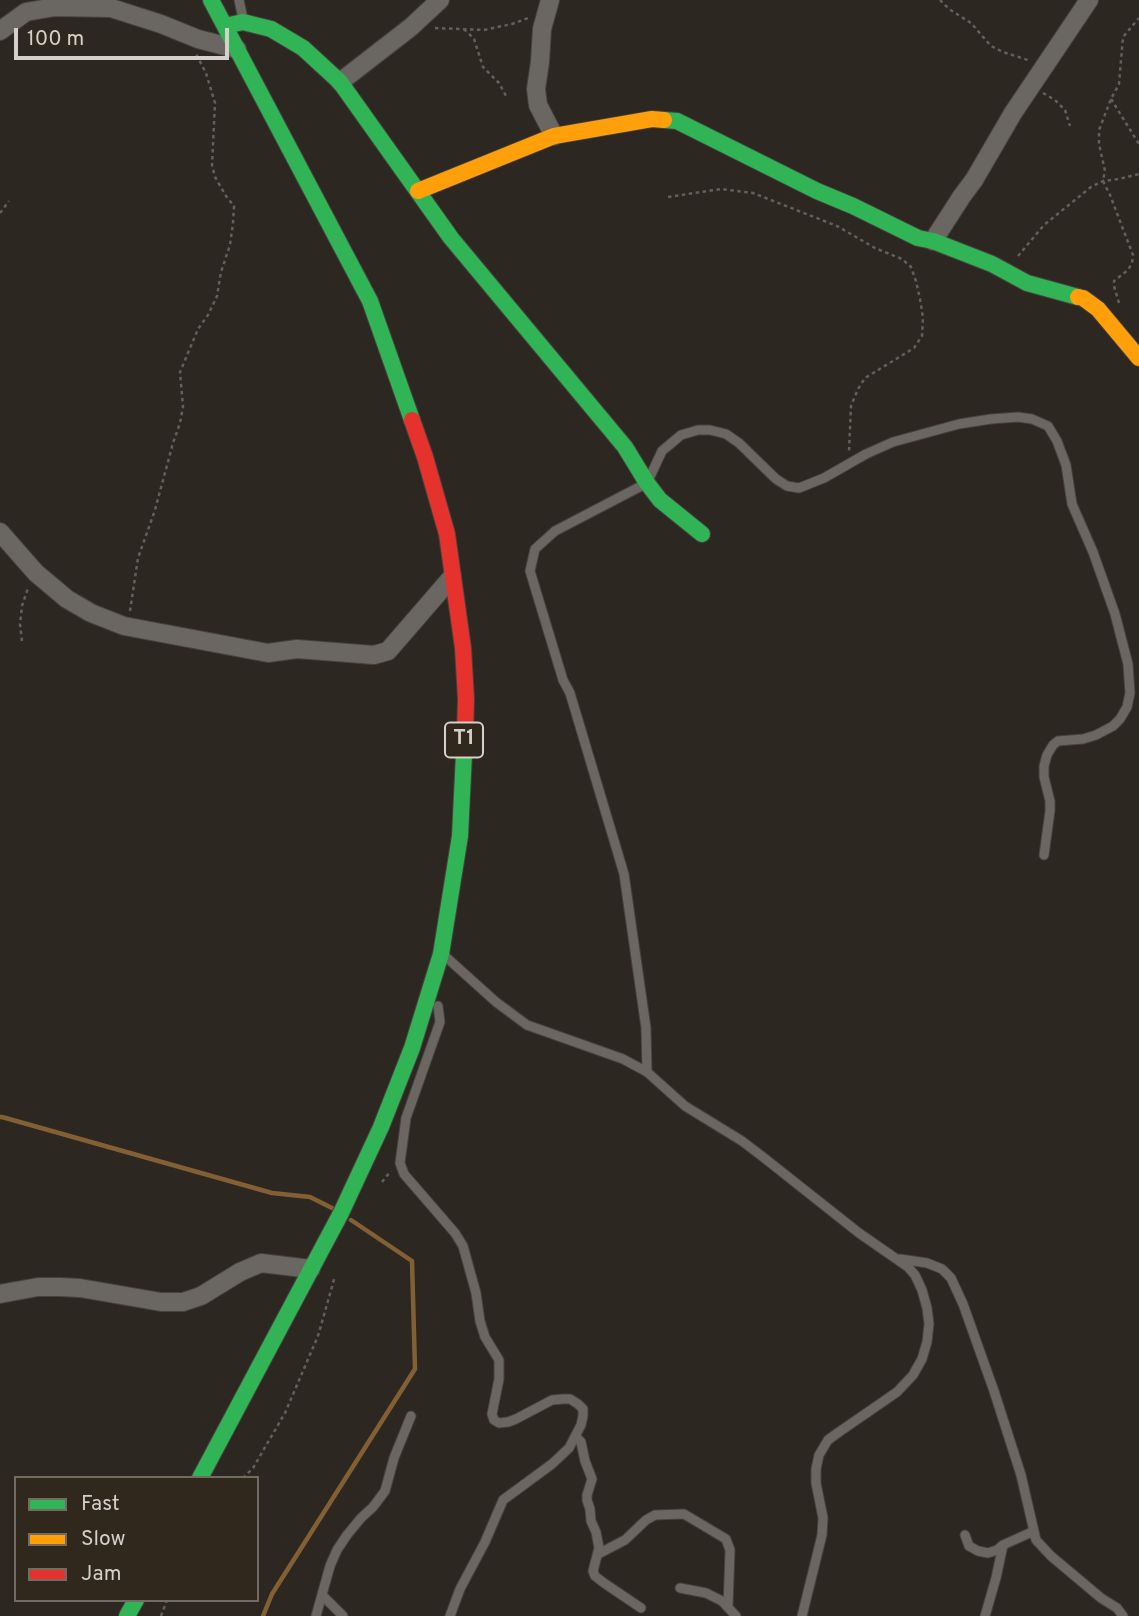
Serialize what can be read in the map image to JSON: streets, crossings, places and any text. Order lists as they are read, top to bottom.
{
  "streets": {
    "main road": ["T1"]
  },
  "legend": ["Fast", "Slow", "Jam"],
  "scale_bar": "100 m"
}
